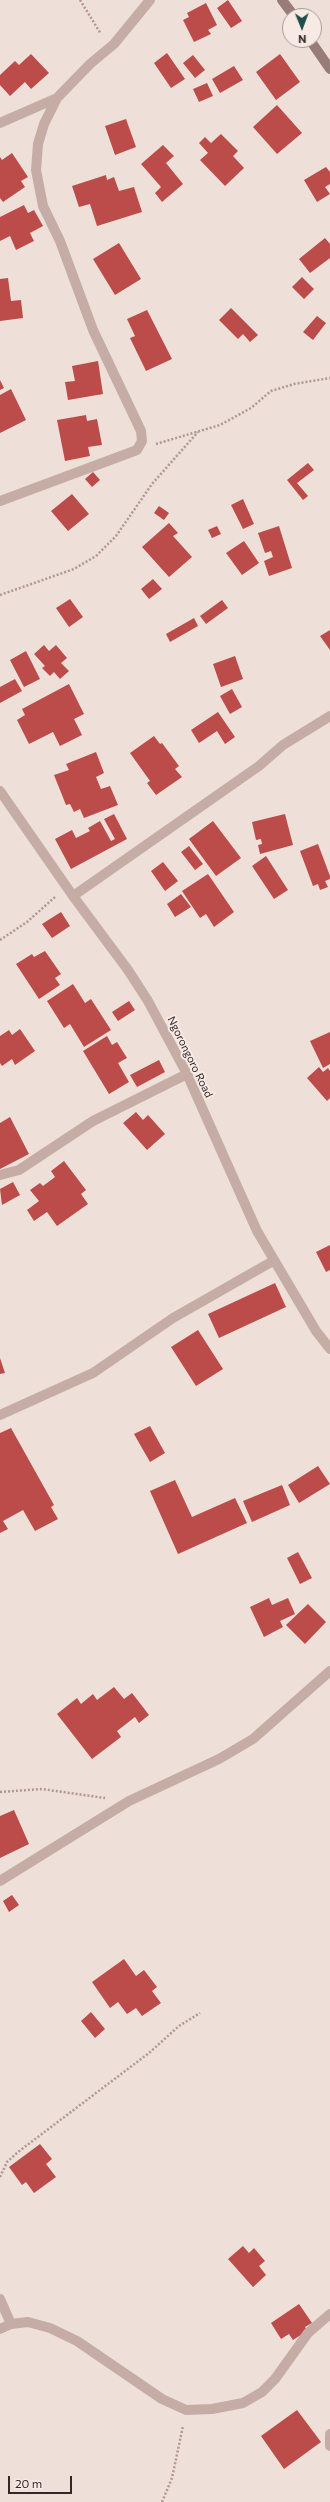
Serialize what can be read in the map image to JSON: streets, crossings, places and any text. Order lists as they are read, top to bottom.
{
  "streets": {
    "street": ["Ngorongoro Road"]
  },
  "scale_bar": "20 m",
  "north": "bottom"
}
